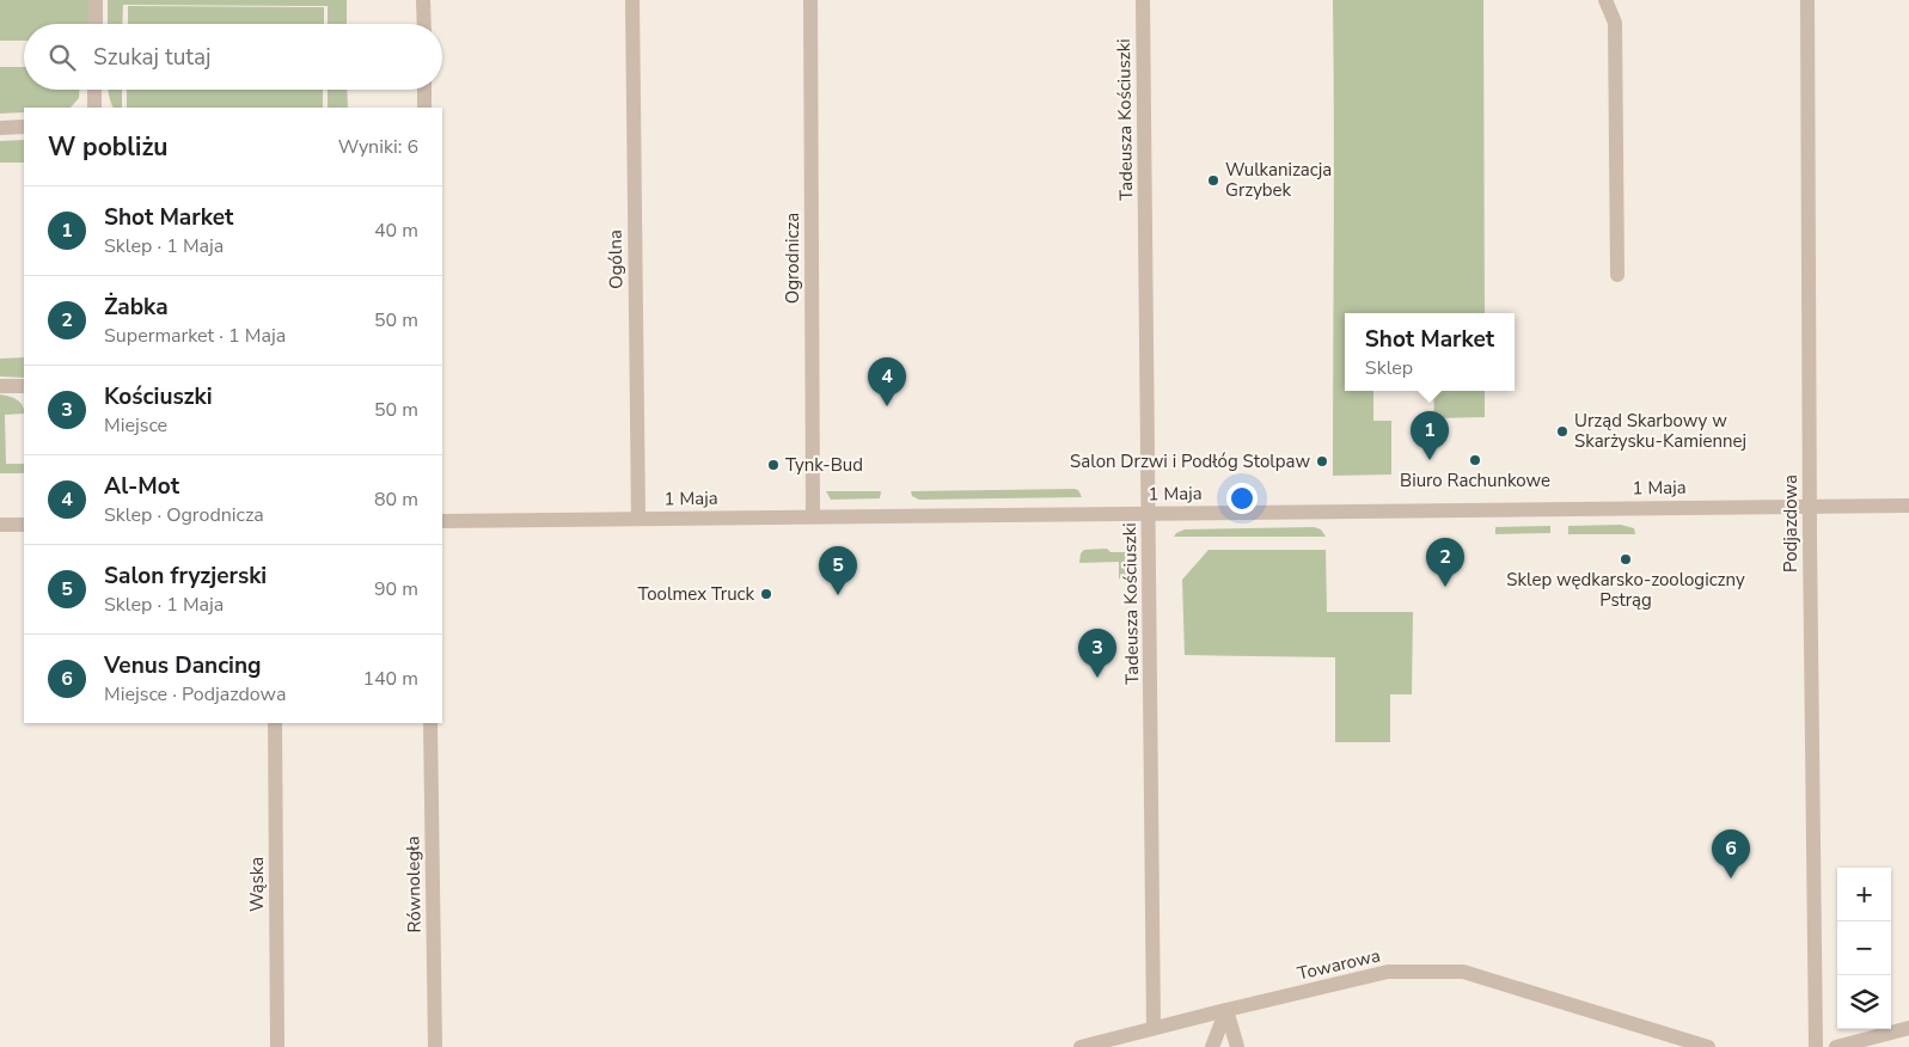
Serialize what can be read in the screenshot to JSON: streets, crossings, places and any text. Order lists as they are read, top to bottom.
{
  "streets": {
    "street": [
      "Tadeusza Kościuszki",
      "Ogrodnicza",
      "Ogólna",
      "1 Maja",
      "Podjazdowa",
      "Wąska",
      "Równoległa",
      "Towarowa"
    ]
  },
  "crossings": [
    ["Tadeusza Kościuszki", "1 Maja"],
    ["Tadeusza Kościuszki", "Towarowa"],
    ["Ogrodnicza", "1 Maja"],
    ["Ogólna", "1 Maja"],
    ["1 Maja", "Podjazdowa"]
  ],
  "places": [
    "Wulkanizacja Grzybek",
    "Urząd Skarbowy w Skarżysku-Kamiennej",
    "Biuro Rachunkowe",
    "Salon Drzwi i Podłóg Stolpaw",
    "Tynk-Bud",
    "Sklep wędkarsko-zoologiczny Pstrąg",
    "Toolmex Truck"
  ],
  "page": {
    "search": "Szukaj tutaj",
    "heading": ["W pobliżu", "Wyniki: 6"],
    "list": [
      {
        "mark": "1",
        "name": "Shot Market",
        "note": "Sklep · 1 Maja",
        "value": "40 m"
      },
      {
        "mark": "2",
        "name": "Żabka",
        "note": "Supermarket · 1 Maja",
        "value": "50 m"
      },
      {
        "mark": "3",
        "name": "Kościuszki",
        "note": "Miejsce",
        "value": "50 m"
      },
      {
        "mark": "4",
        "name": "Al-Mot",
        "note": "Sklep · Ogrodnicza",
        "value": "80 m"
      },
      {
        "mark": "5",
        "name": "Salon fryzjerski",
        "note": "Sklep · 1 Maja",
        "value": "90 m"
      },
      {
        "mark": "6",
        "name": "Venus Dancing",
        "note": "Miejsce · Podjazdowa",
        "value": "140 m"
      }
    ],
    "popup": ["Shot Market", "Sklep"],
    "pins": [
      "4",
      "1",
      "2",
      "5",
      "3",
      "6"
    ],
    "map_buttons": ["+", "−"]
  }
}
